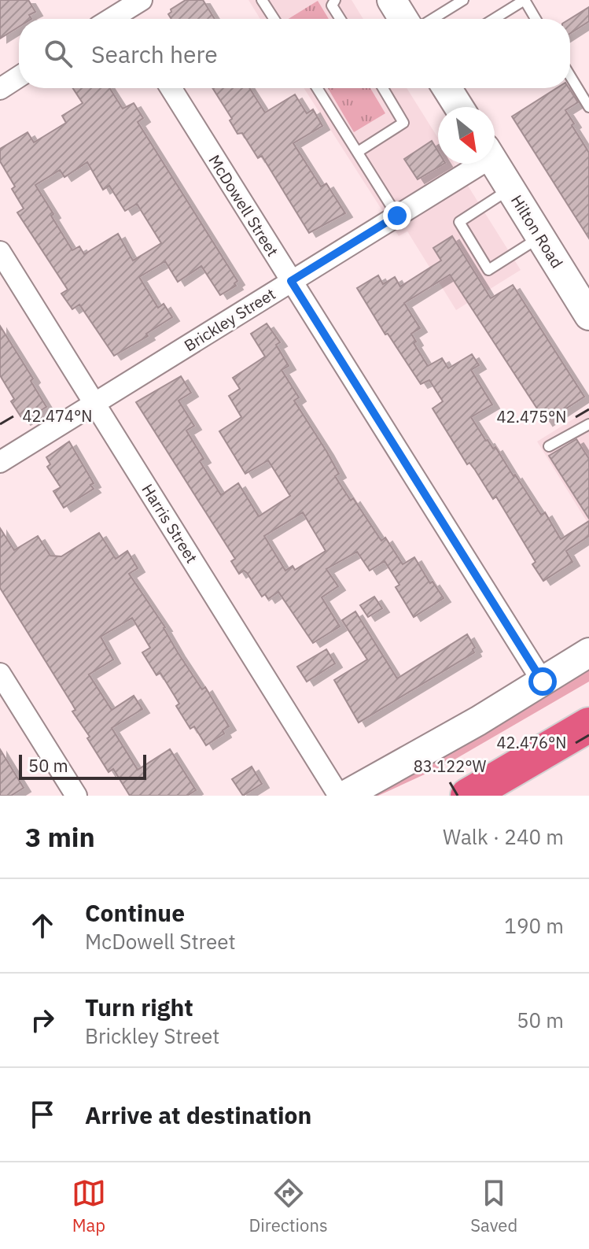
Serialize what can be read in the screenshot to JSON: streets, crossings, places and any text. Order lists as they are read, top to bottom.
{
  "streets": {
    "main road": ["Hilton Road"],
    "street": ["McDowell Street", "Brickley Street", "Harris Street"]
  },
  "crossings": [
    ["McDowell Street", "Brickley Street"],
    ["Brickley Street", "Harris Street"]
  ],
  "scale_bar": "50 m",
  "north": "bottom right",
  "page": {
    "search": "Search here",
    "scale": "50 m",
    "heading": ["3 min", "Walk · 240 m"],
    "list": [
      ["Continue", "McDowell Street", "190 m"],
      ["Turn right", "Brickley Street", "50 m"],
      "Arrive at destination"
    ],
    "nav": ["Map", "Directions", "Saved"]
  },
  "coordinates": [
    "42.474°N",
    "42.475°N",
    "42.476°N",
    "83.122°W"
  ]
}
